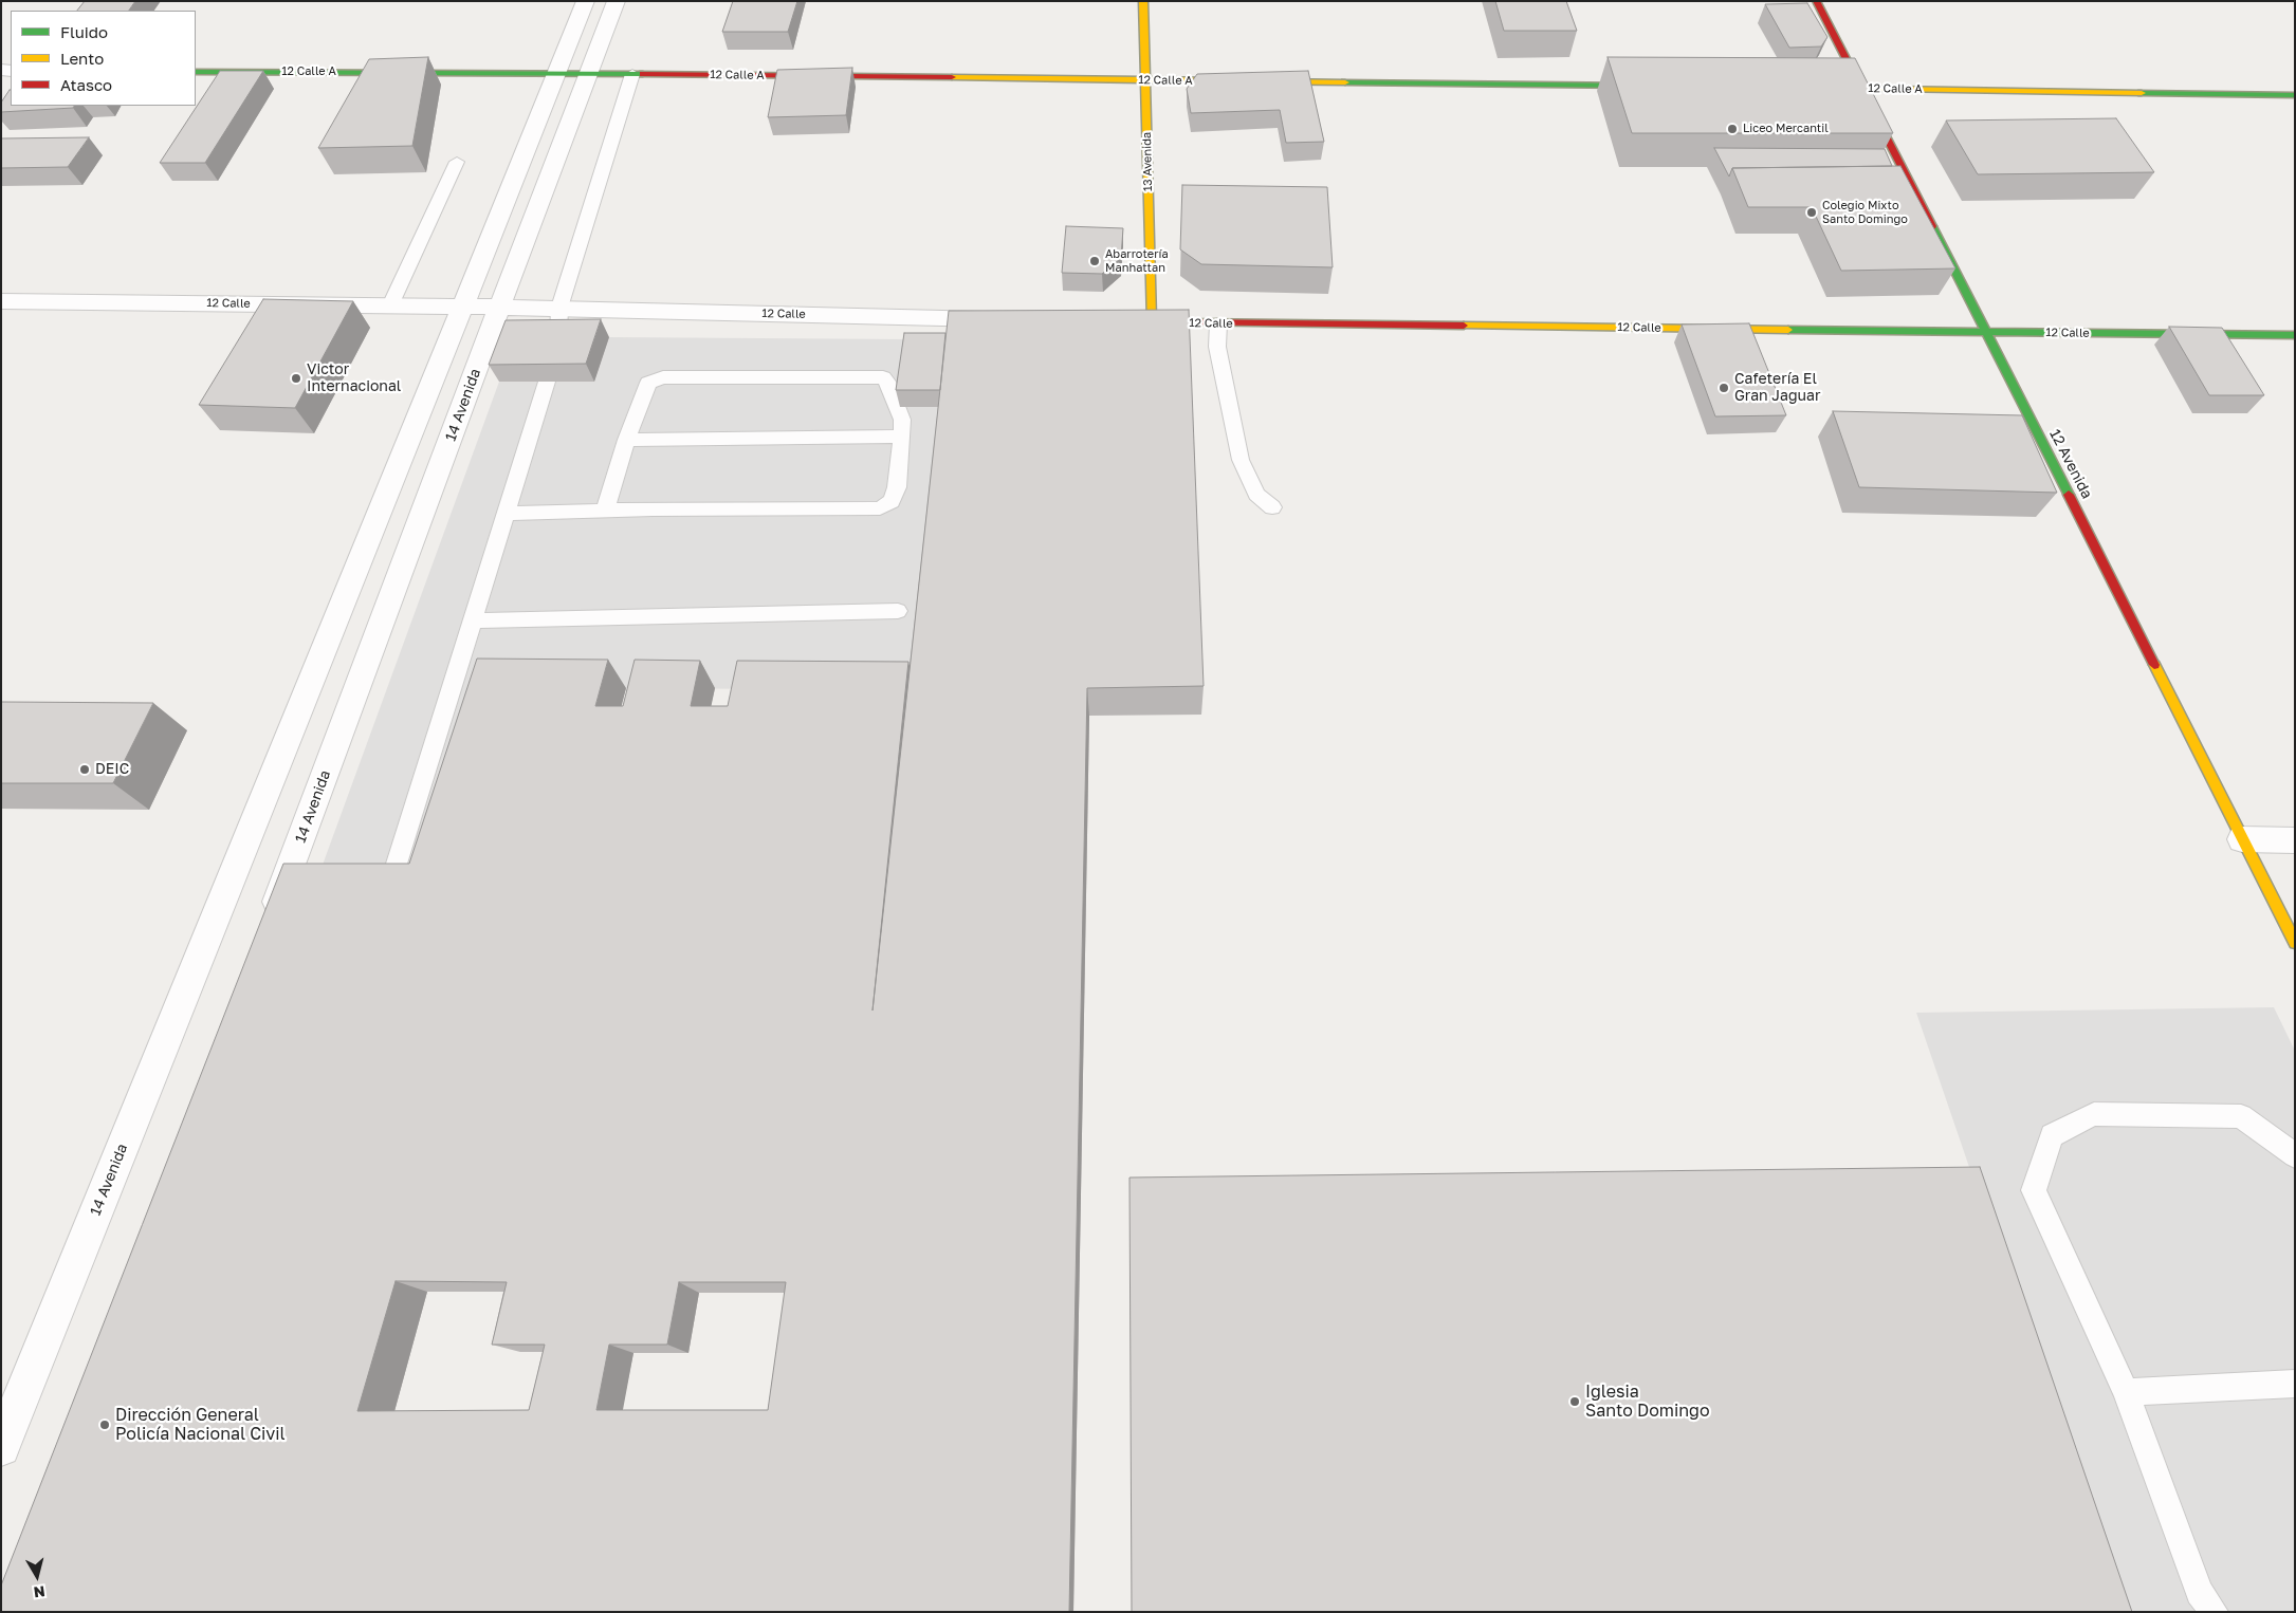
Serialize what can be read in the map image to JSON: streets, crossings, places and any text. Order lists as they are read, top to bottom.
{
  "streets": {
    "street": [
      "12 Calle A",
      "13 Avenida",
      "12 Calle",
      "14 Avenida",
      "12 Avenida"
    ]
  },
  "crossings": [
    ["12 Calle A", "13 Avenida"],
    ["12 Calle A", "14 Avenida"],
    ["12 Calle A", "12 Avenida"],
    ["13 Avenida", "12 Calle"],
    ["12 Calle", "14 Avenida"],
    ["12 Calle", "12 Avenida"]
  ],
  "places": [
    "Liceo Mercantil",
    "Colegio Mixto Santo Domingo",
    "Abarrotería Manhattan",
    "Victor Internacional",
    "Cafetería El Gran Jaguar",
    "DEIC",
    "Iglesia Santo Domingo",
    "Dirección General Policía Nacional Civil"
  ],
  "legend": ["Fluido", "Lento", "Atasco"],
  "north": "bottom"
}
